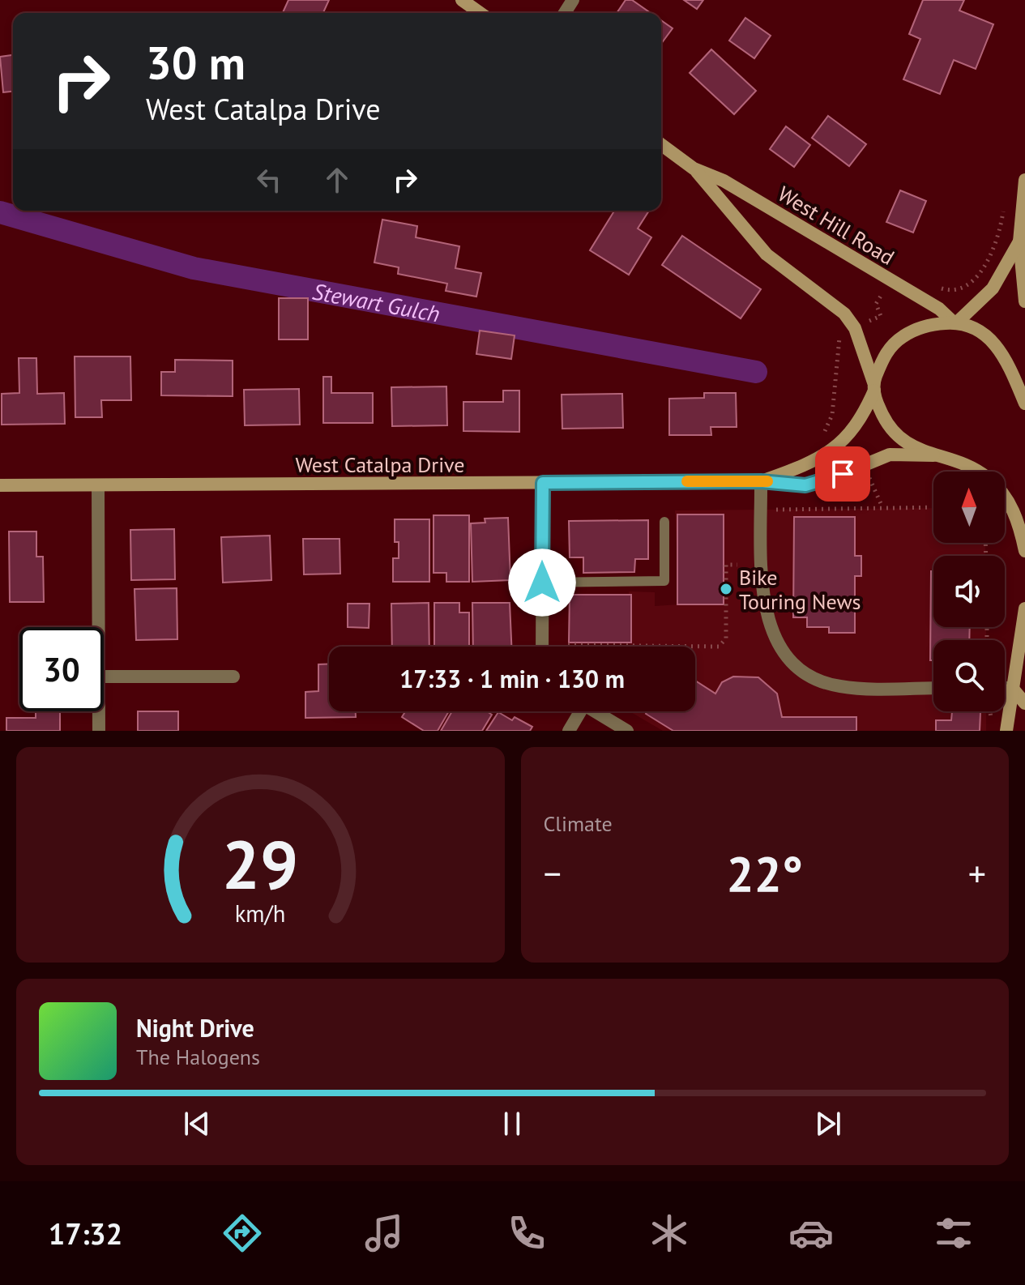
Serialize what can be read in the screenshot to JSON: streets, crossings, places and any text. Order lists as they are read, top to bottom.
{
  "streets": {
    "street": ["West Hill Road", "West Catalpa Drive"]
  },
  "crossings": [
    ["West Hill Road", "West Catalpa Drive"]
  ],
  "water": ["Stewart Gulch"],
  "places": ["Bike Touring News"],
  "north": "top",
  "page": {
    "turn": ["30 m", "West Catalpa Drive"],
    "limit": "30",
    "trip": "17:33 · 1 min · 130 m",
    "tile": "Climate",
    "heat": ["−", "22°", "+"],
    "song": ["Night Drive", "The Halogens"],
    "tabs": "17:32",
    "gauge": ["29", "km/h"]
  }
}
